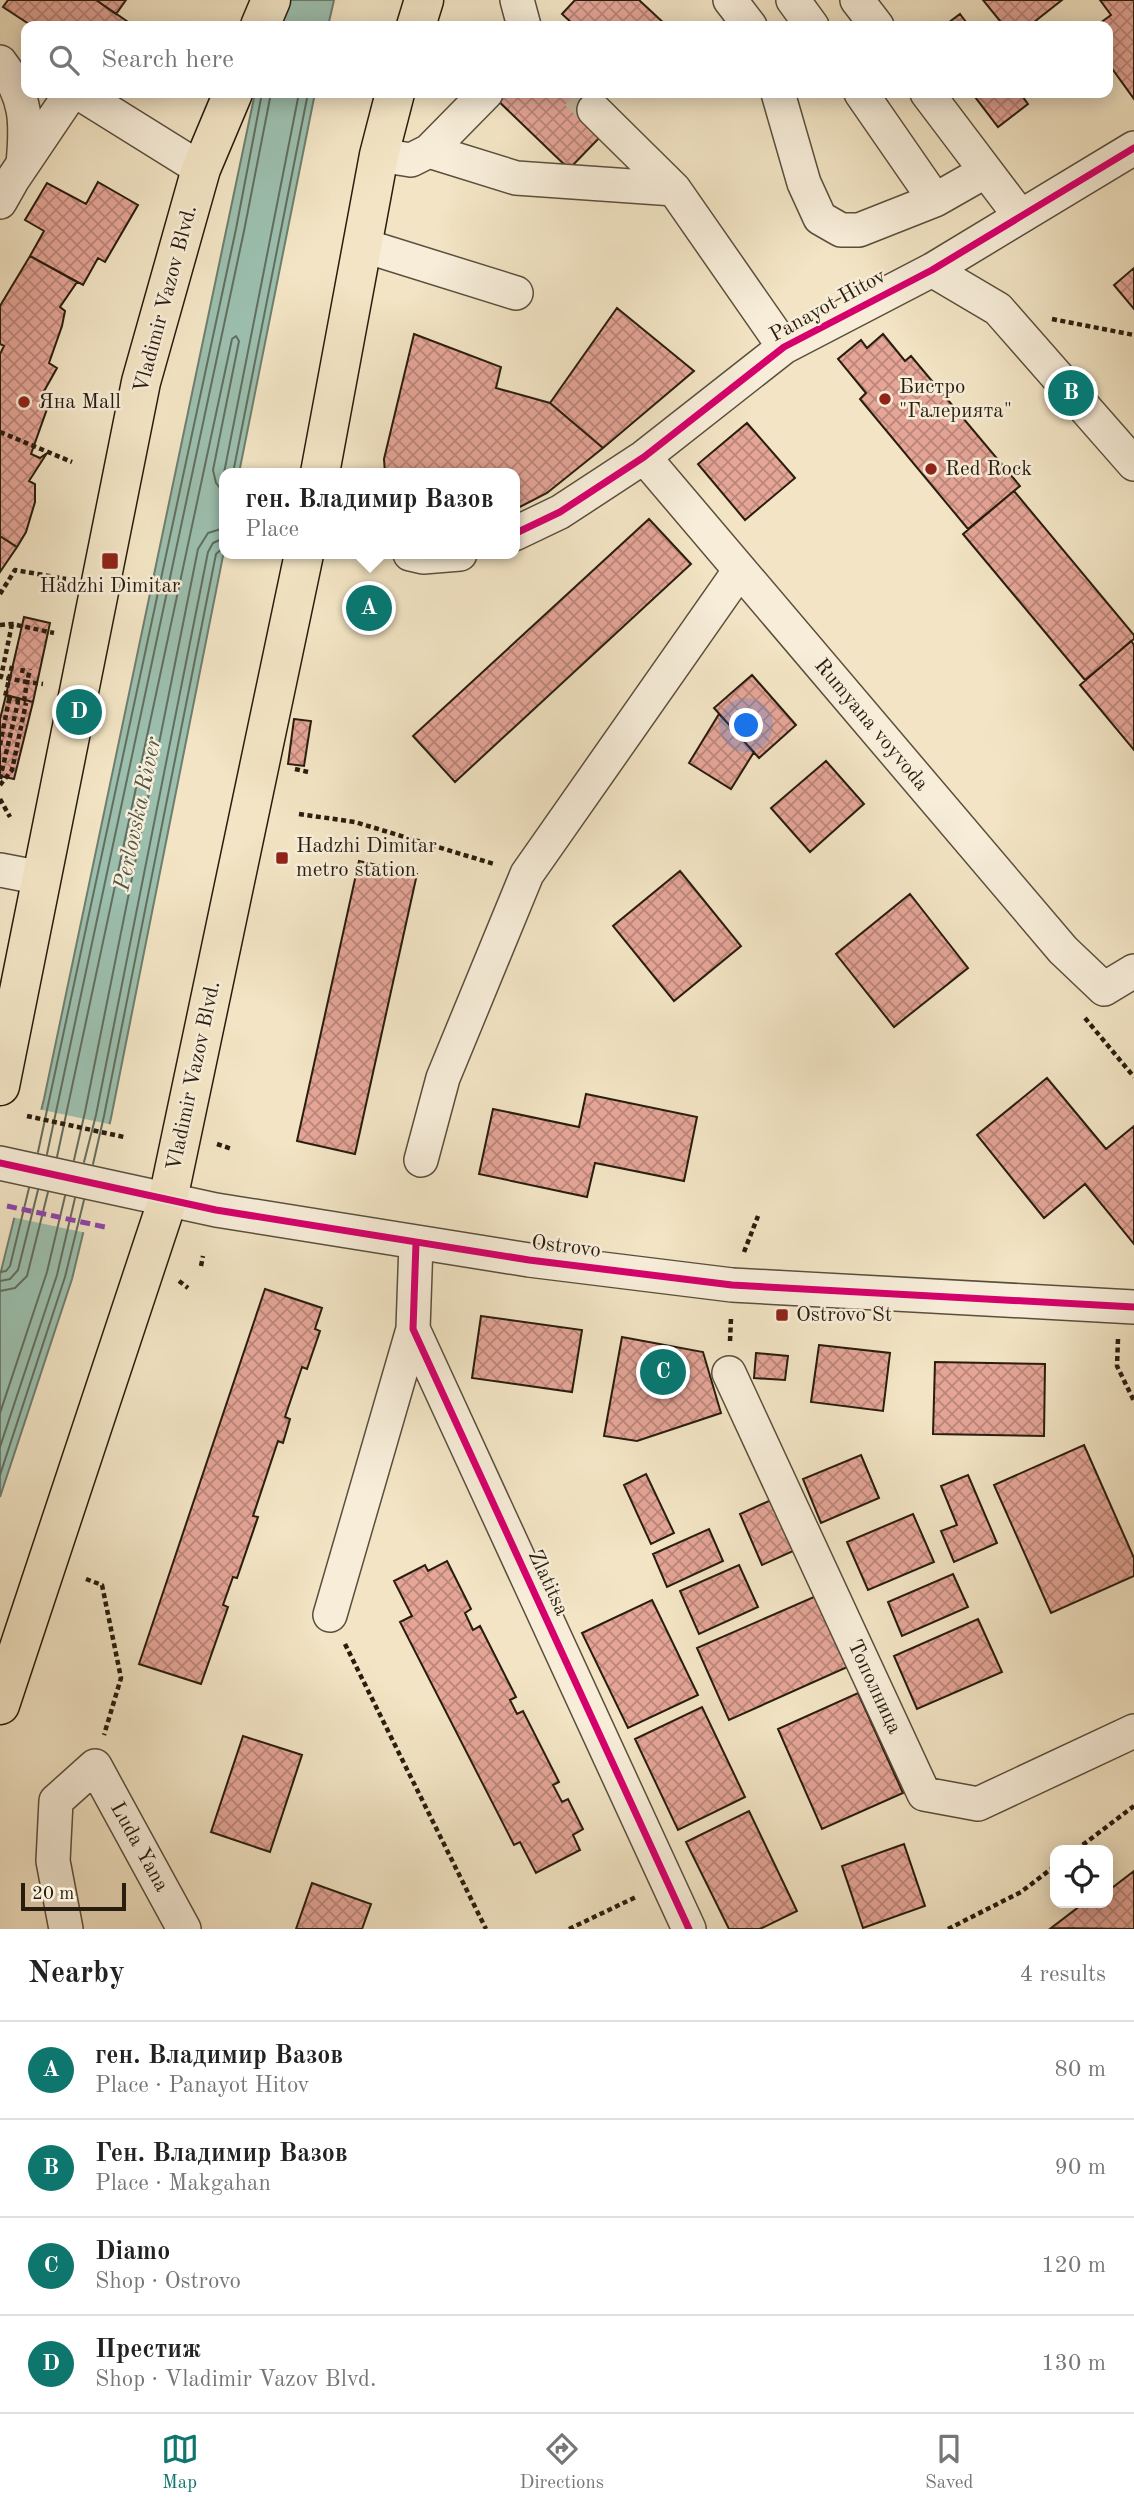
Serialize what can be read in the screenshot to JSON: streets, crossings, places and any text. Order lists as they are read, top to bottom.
{
  "streets": {
    "main road": ["Vladimir Vazov Blvd."],
    "street": [
      "Panayot Hitov",
      "Rumyana voyvoda",
      "Ostrovo",
      "Zlatitsa",
      "Тополница",
      "Luda Yana"
    ]
  },
  "crossings": [
    ["Vladimir Vazov Blvd.", "Ostrovo"],
    ["Panayot Hitov", "Rumyana voyvoda"],
    ["Ostrovo", "Zlatitsa"]
  ],
  "water": ["Perlovska River"],
  "places": {
    "other": ["Бистро \"Галерията\"", "Яна Mall", "Red Rock"],
    "transit": ["Hadzhi Dimitar", "Hadzhi Dimitar metro station", "Ostrovo St"]
  },
  "scale_bar": "20 m",
  "page": {
    "search": "Search here",
    "pins": [
      "B",
      "A",
      "D",
      "C"
    ],
    "popup": ["ген. Владимир Вазов", "Place"],
    "scale": "20 m",
    "heading": ["Nearby", "4 results"],
    "list": [
      {
        "mark": "A",
        "name": "ген. Владимир Вазов",
        "note": "Place · Panayot Hitov",
        "value": "80 m"
      },
      {
        "mark": "B",
        "name": "Ген. Владимир Вазов",
        "note": "Place · Makgahan",
        "value": "90 m"
      },
      {
        "mark": "C",
        "name": "Diamo",
        "note": "Shop · Ostrovo",
        "value": "120 m"
      },
      {
        "mark": "D",
        "name": "Престиж",
        "note": "Shop · Vladimir Vazov Blvd.",
        "value": "130 m"
      }
    ],
    "nav": ["Map", "Directions", "Saved"]
  }
}
